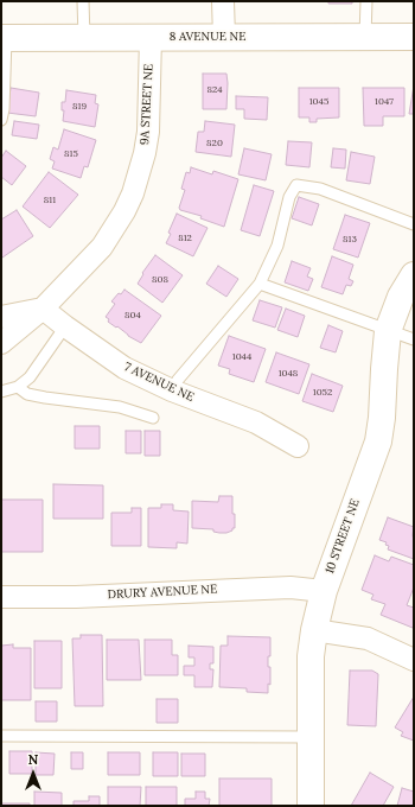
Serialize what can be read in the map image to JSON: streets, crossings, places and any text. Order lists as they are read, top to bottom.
{
  "streets": {
    "street": [
      "8 AVENUE NE",
      "9A STREET NE",
      "7 AVENUE NE",
      "10 STREET NE",
      "DRURY AVENUE NE"
    ]
  },
  "crossings": [
    ["8 AVENUE NE", "9A STREET NE"],
    ["9A STREET NE", "7 AVENUE NE"],
    ["10 STREET NE", "DRURY AVENUE NE"]
  ],
  "house_numbers": [
    "824",
    "1045",
    "1047",
    "819",
    "820",
    "815",
    "811",
    "812",
    "813",
    "808",
    "804",
    "1044",
    "1048",
    "1052"
  ],
  "north": "top"
}
